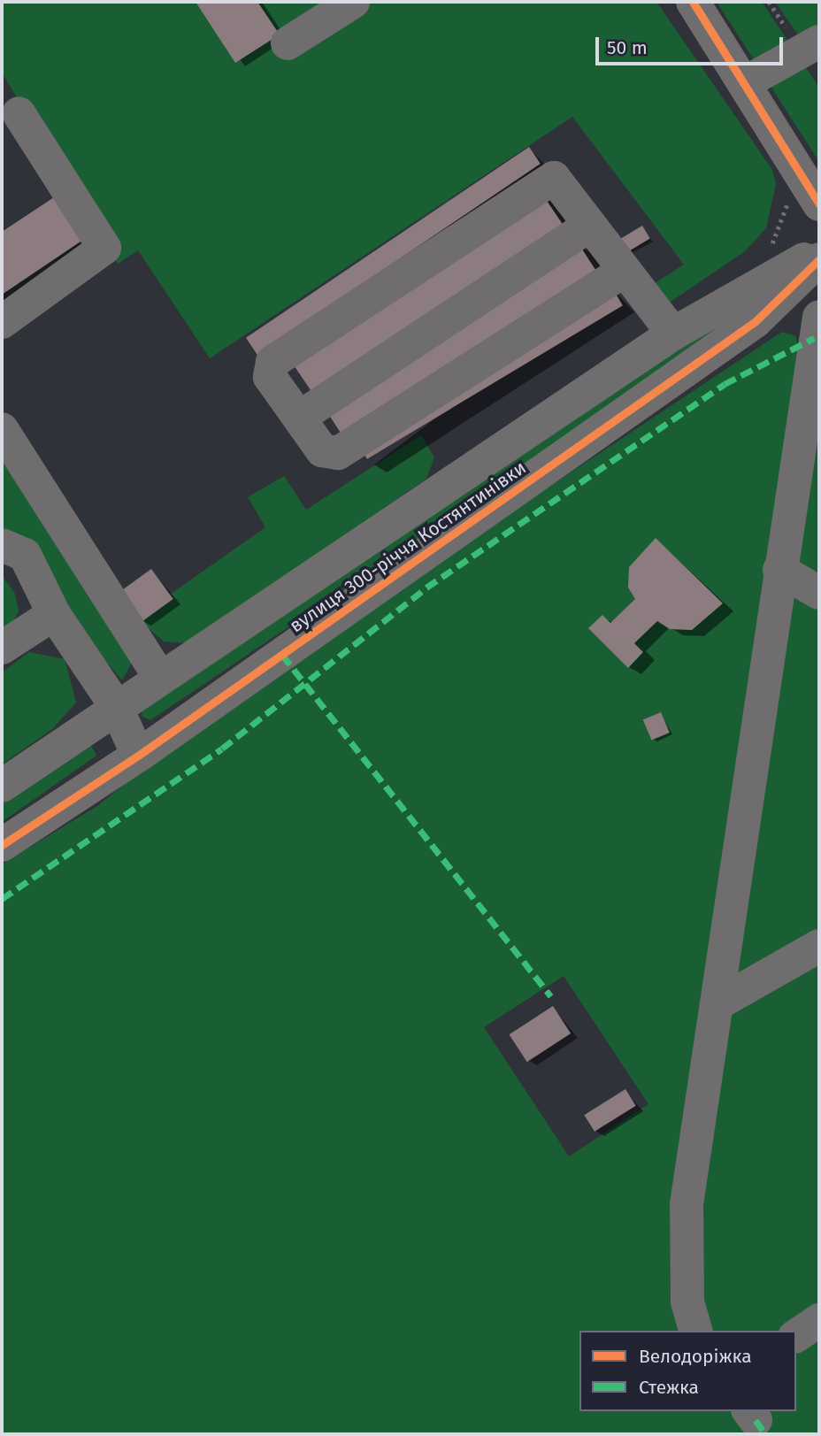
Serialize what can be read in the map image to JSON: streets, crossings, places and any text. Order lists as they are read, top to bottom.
{
  "streets": {
    "street": ["вулиця 300-річчя Костянтинівки"]
  },
  "legend": ["Велодоріжка", "Стежка"],
  "scale_bar": "50 m"
}
